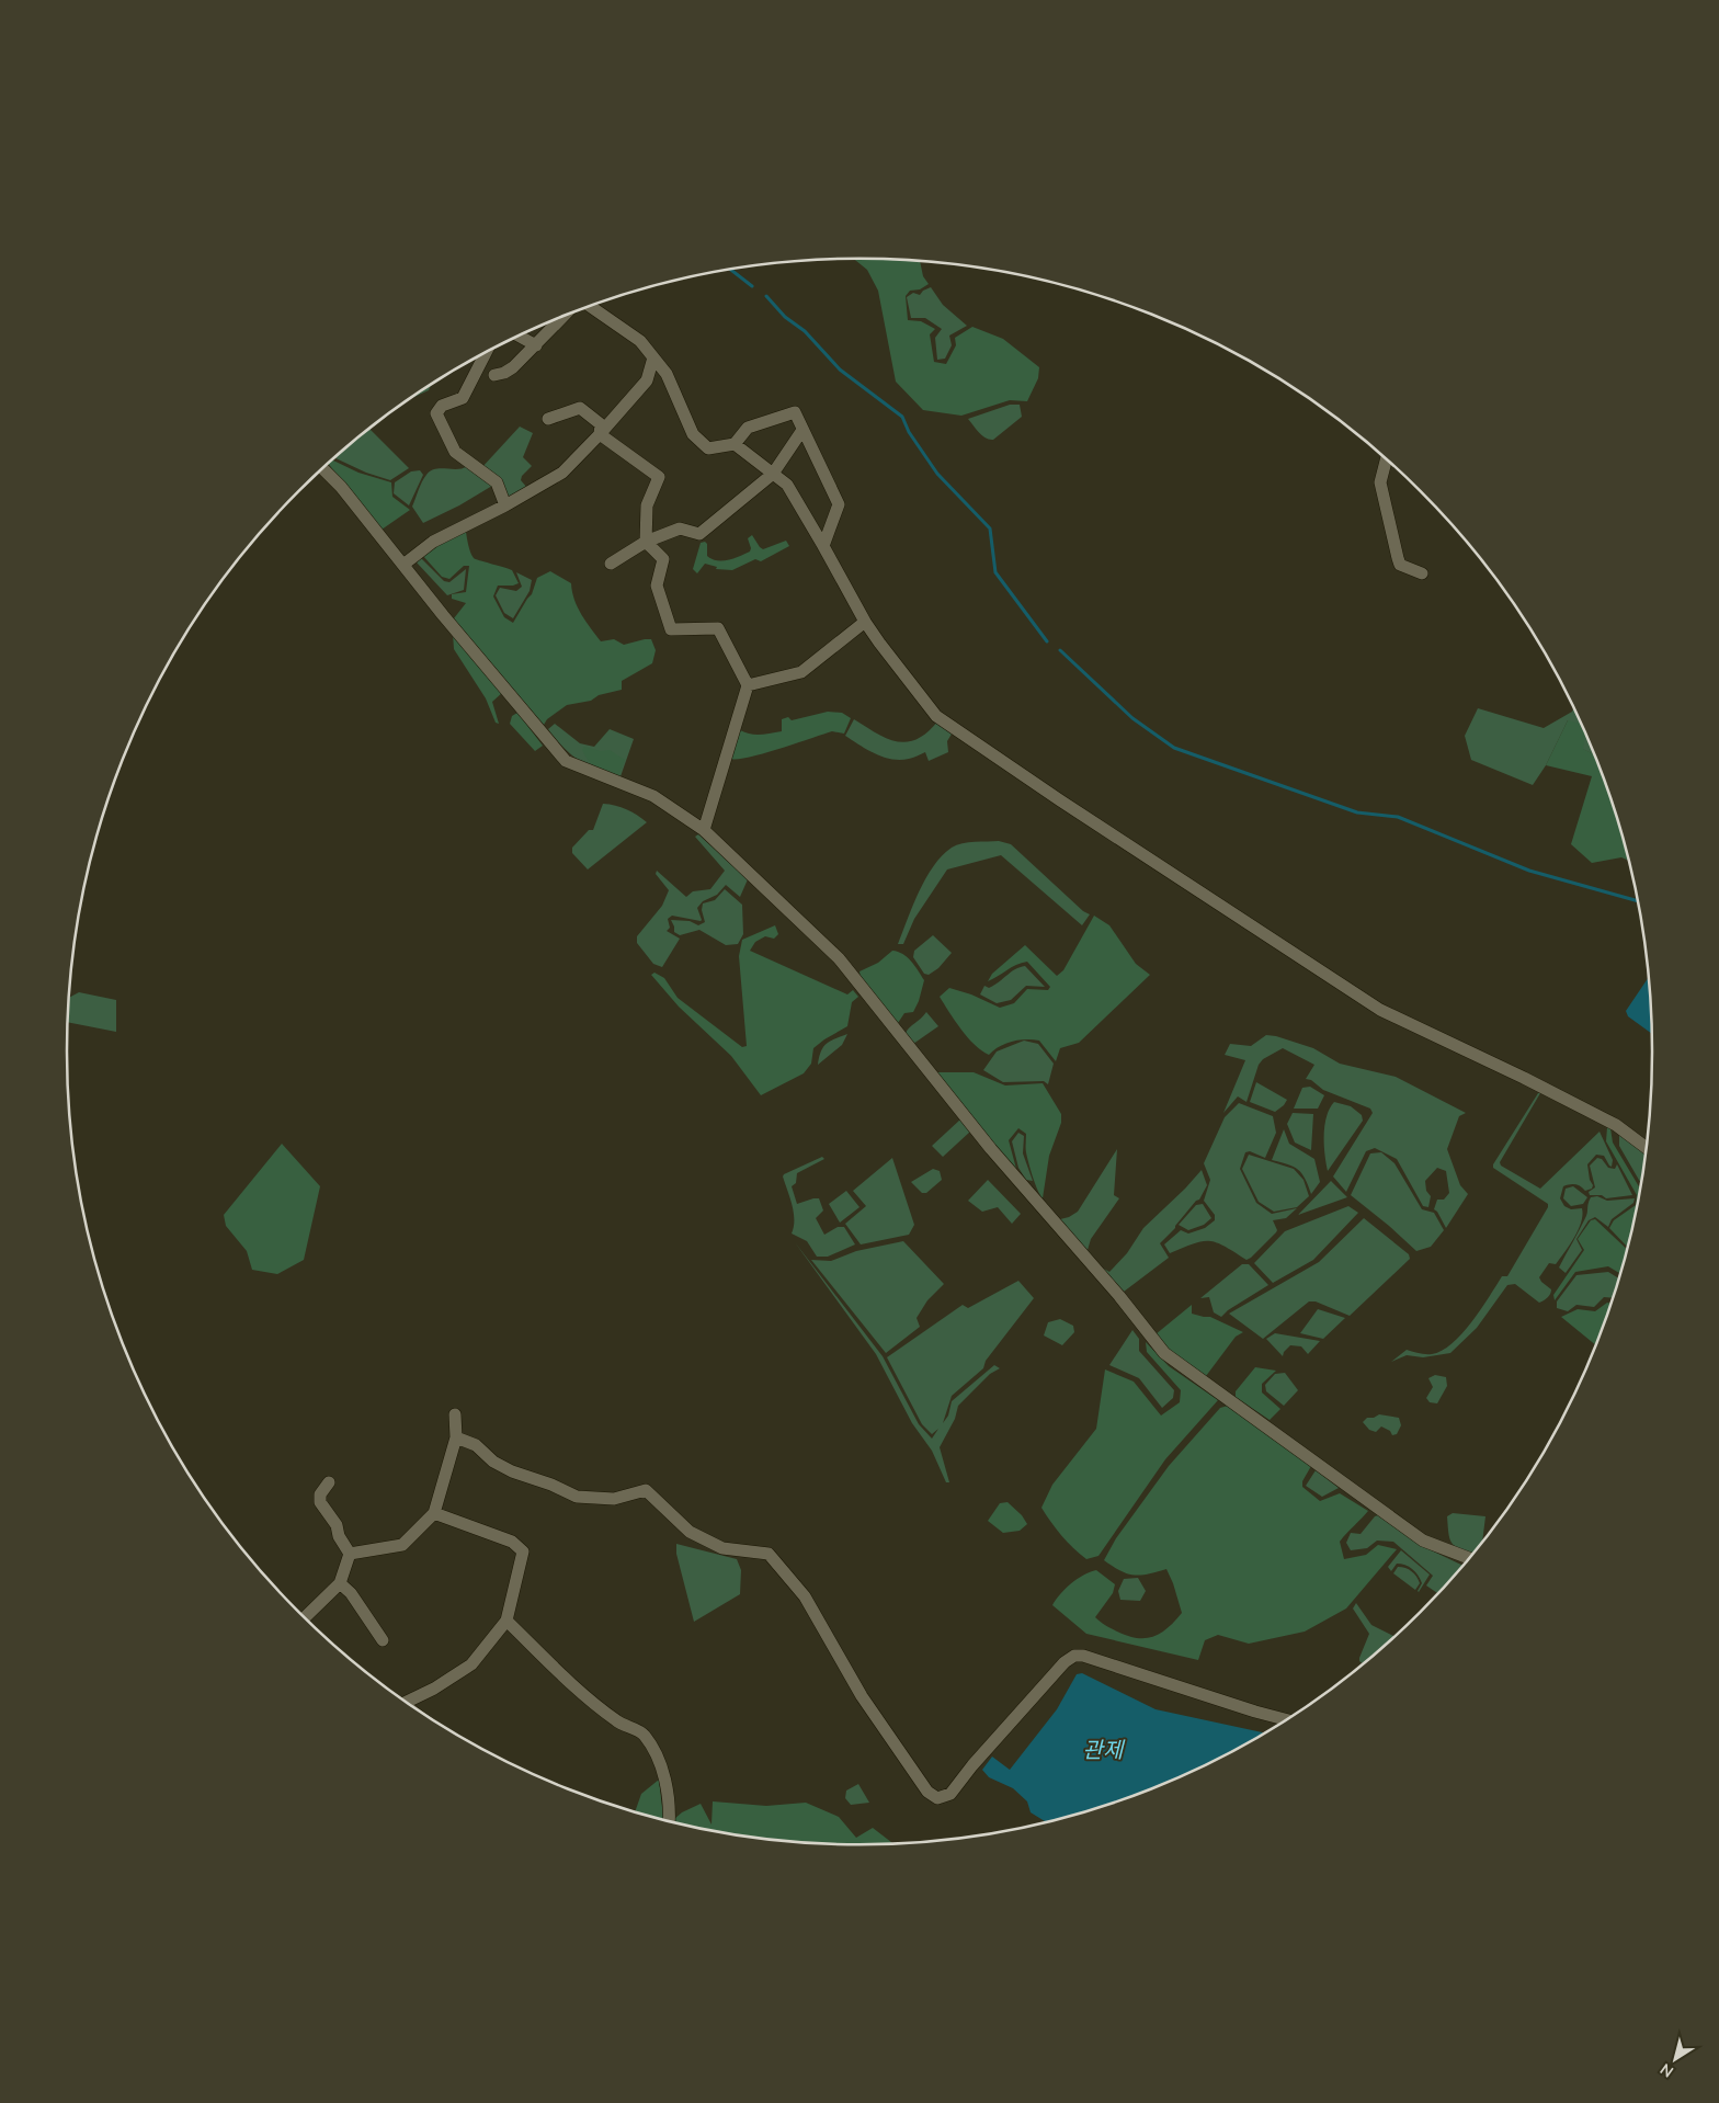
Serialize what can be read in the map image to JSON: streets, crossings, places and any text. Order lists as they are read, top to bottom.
{
  "water": ["관제"],
  "north": "bottom left"
}
